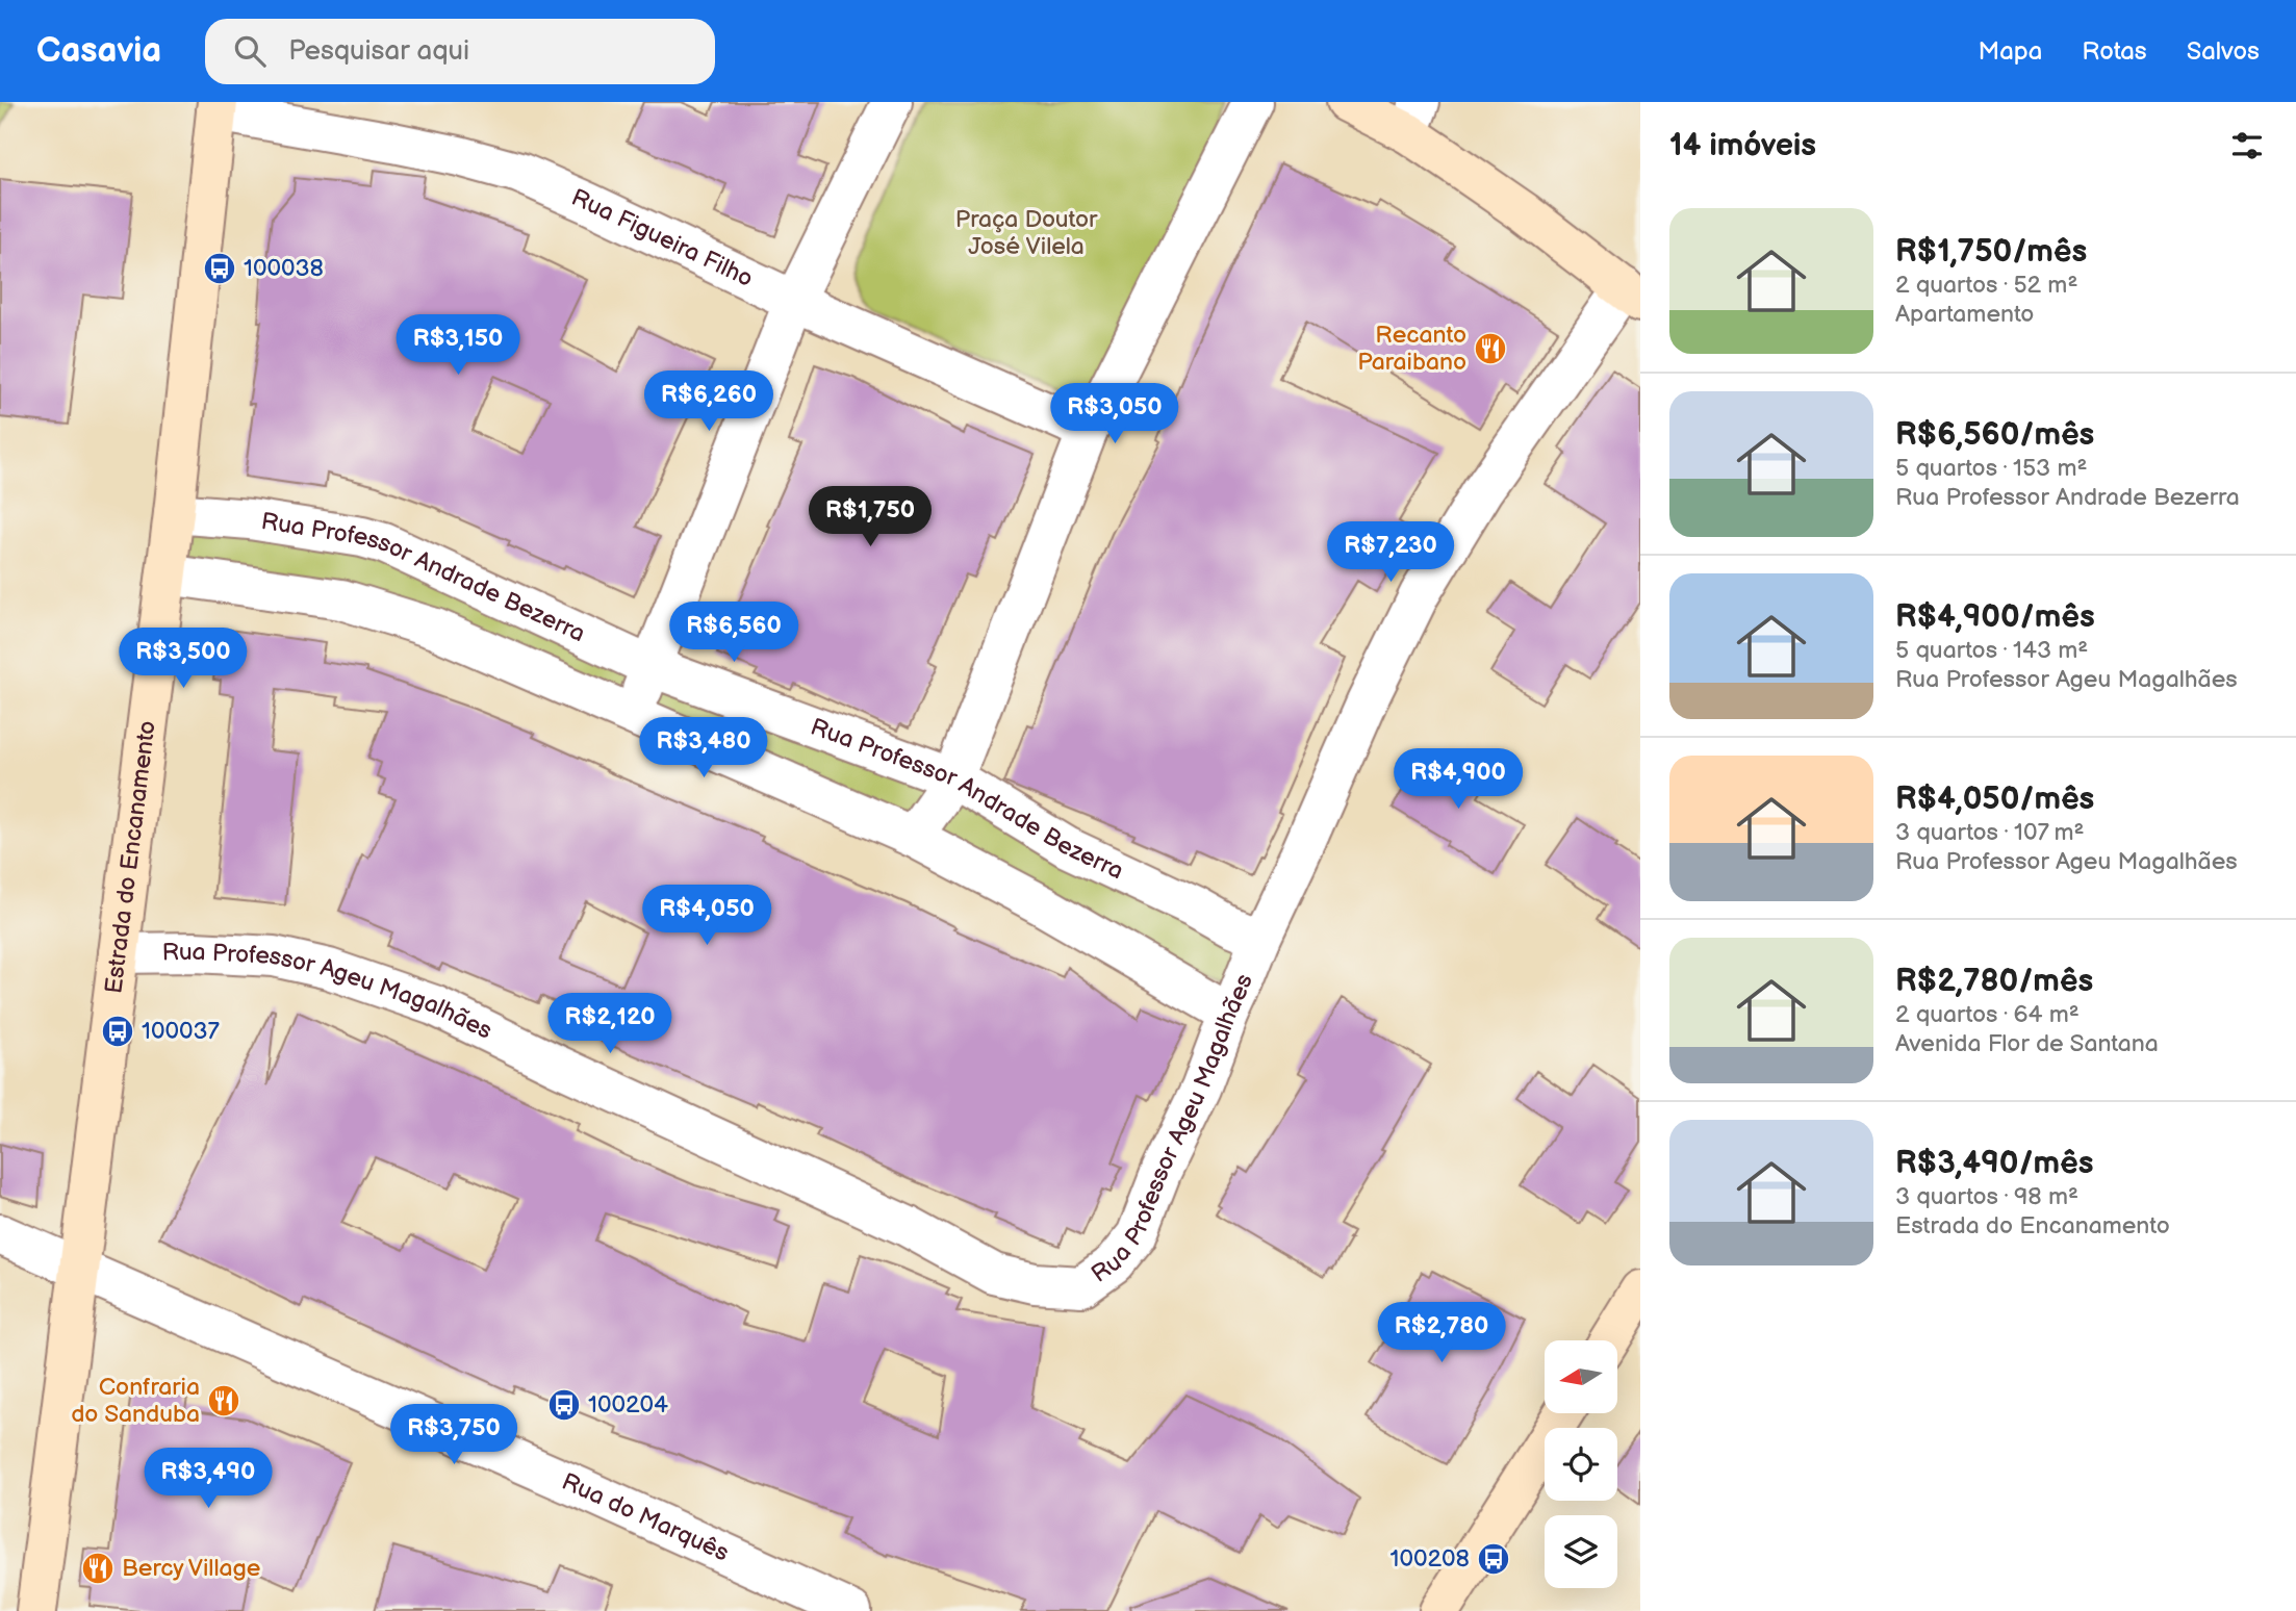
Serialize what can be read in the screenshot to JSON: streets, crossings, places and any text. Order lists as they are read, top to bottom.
{
  "streets": {
    "main road": ["Estrada do Encanamento"],
    "street": [
      "Rua Figueira Filho",
      "Rua Professor Andrade Bezerra",
      "Rua Professor Ageu Magalhães",
      "Rua do Marquês"
    ]
  },
  "crossings": [
    ["Rua Figueira Filho", "Estrada do Encanamento"],
    ["Rua Professor Andrade Bezerra", "Estrada do Encanamento"],
    ["Rua Professor Andrade Bezerra", "Rua Professor Ageu Magalhães"],
    ["Estrada do Encanamento", "Rua Professor Ageu Magalhães"],
    ["Estrada do Encanamento", "Rua do Marquês"]
  ],
  "parks": ["Praça Doutor José Vilela"],
  "places": {
    "bus stop": [
      "100038",
      "100037",
      "100204",
      "100208"
    ],
    "restaurant": ["Recanto Paraibano", "Confraria do Sanduba", "Bercy Village"]
  },
  "north": "left",
  "page": {
    "header": "Casavia",
    "search": "Pesquisar aqui",
    "nav": ["Mapa", "Rotas", "Salvos"],
    "heading": "14 imóveis",
    "list": [
      {
        "name": "R$1,750/mês",
        "note": "2 quartos · 52 m² · Apartamento"
      },
      {
        "name": "R$6,560/mês",
        "note": "5 quartos · 153 m² · Rua Professor Andrade Bezerra"
      },
      {
        "name": "R$4,900/mês",
        "note": "5 quartos · 143 m² · Rua Professor Ageu Magalhães"
      },
      {
        "name": "R$4,050/mês",
        "note": "3 quartos · 107 m² · Rua Professor Ageu Magalhães"
      },
      {
        "name": "R$2,780/mês",
        "note": "2 quartos · 64 m² · Avenida Flor de Santana"
      },
      {
        "name": "R$3,490/mês",
        "note": "3 quartos · 98 m² · Estrada do Encanamento"
      }
    ],
    "price": [
      "R$3,150",
      "R$6,260",
      "R$3,050",
      "R$1,750",
      "R$7,230",
      "R$6,560",
      "R$3,500",
      "R$3,480",
      "R$4,900",
      "R$4,050",
      "R$2,120",
      "R$2,780",
      "R$3,750",
      "R$3,490"
    ]
  }
}
